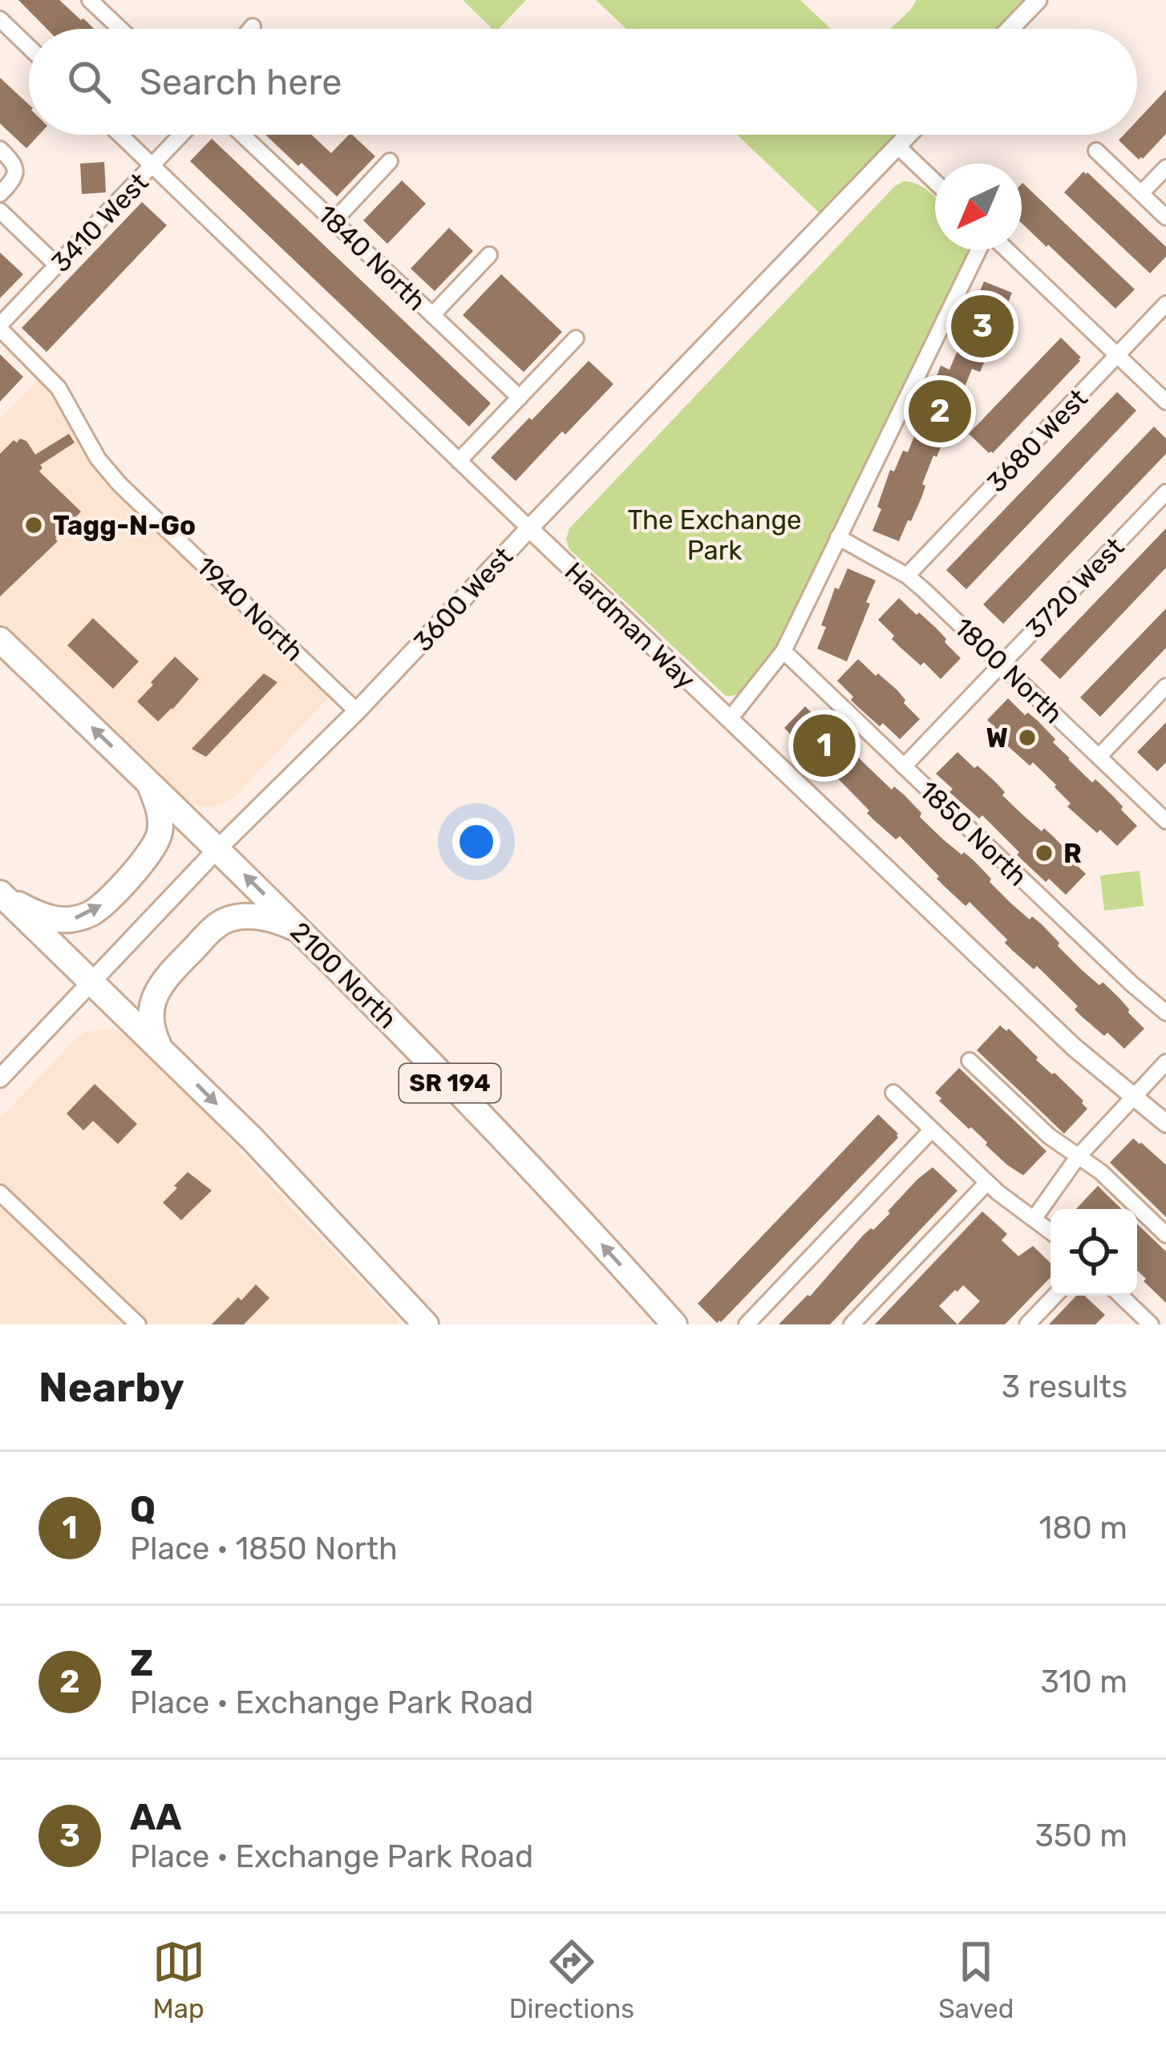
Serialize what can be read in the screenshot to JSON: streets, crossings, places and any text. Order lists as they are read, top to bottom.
{
  "streets": {
    "highway": ["2100 North", "SR 194"],
    "street": [
      "3410 West",
      "1840 North",
      "3680 West",
      "3720 West",
      "3600 West",
      "1940 North",
      "Hardman Way",
      "1800 North",
      "1850 North"
    ]
  },
  "crossings": [
    ["3410 West", "1940 North"],
    ["3410 West", "Hardman Way"],
    ["3680 West", "1800 North"],
    ["3720 West", "1800 North"],
    ["3720 West", "1850 North"],
    ["3600 West", "1940 North"],
    ["3600 West", "Hardman Way"],
    ["3600 West", "2100 North"]
  ],
  "parks": ["The Exchange Park"],
  "places": ["Tagg-N-Go", "W", "R"],
  "north": "bottom left",
  "page": {
    "search": "Search here",
    "pins": ["3", "2", "1"],
    "heading": ["Nearby", "3 results"],
    "list": [
      {
        "mark": "1",
        "name": "Q",
        "note": "Place · 1850 North",
        "value": "180 m"
      },
      {
        "mark": "2",
        "name": "Z",
        "note": "Place · Exchange Park Road",
        "value": "310 m"
      },
      {
        "mark": "3",
        "name": "AA",
        "note": "Place · Exchange Park Road",
        "value": "350 m"
      }
    ],
    "nav": ["Map", "Directions", "Saved"]
  }
}
